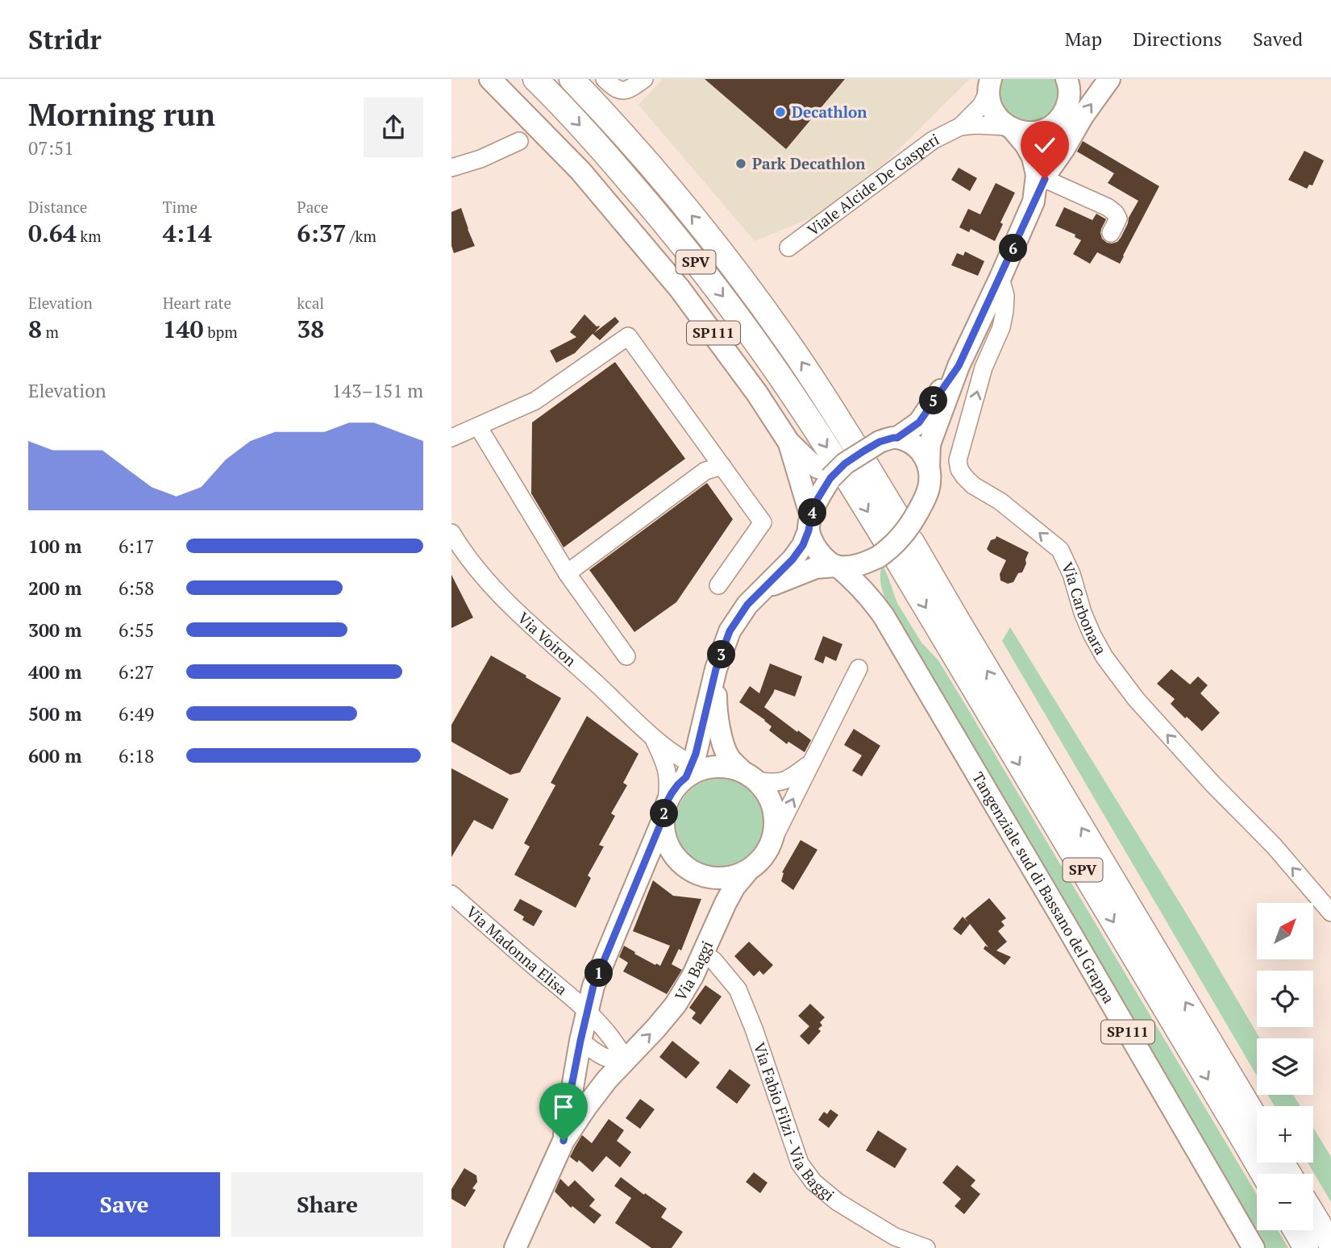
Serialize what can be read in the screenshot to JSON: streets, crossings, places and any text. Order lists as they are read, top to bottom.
{
  "streets": {
    "highway": ["SPV"],
    "main road": [
      "Viale Alcide De Gasperi",
      "SP111",
      "Tangenziale sud di Bassano del Grappa",
      "Via Baggi"
    ],
    "street": [
      "Via Carbonara",
      "Via Voiron",
      "Via Madonna Elisa",
      "Via Fabio Filzi - Via Baggi"
    ]
  },
  "crossings": [
    ["SPV", "Tangenziale sud di Bassano del Grappa"],
    ["Via Voiron", "Via Baggi"],
    ["Tangenziale sud di Bassano del Grappa", "Via Baggi"],
    ["Via Madonna Elisa", "Via Baggi"],
    ["Via Baggi", "Via Fabio Filzi - Via Baggi"]
  ],
  "one_way": ["Via Carbonara"],
  "places": ["Decathlon", "Park Decathlon"],
  "north": "top right",
  "page": {
    "header": "Stridr",
    "nav": ["Map", "Directions", "Saved"],
    "heading": ["Morning run", "07:51"],
    "stats": [
      ["Distance", "0.64 km"],
      ["Time", "4:14"],
      ["Pace", "6:37 /km"],
      ["Elevation", "8 m"],
      ["Heart rate", "140 bpm"],
      ["kcal", "38"]
    ],
    "pins": [
      "6",
      "5",
      "4",
      "3",
      "2",
      "1"
    ],
    "chart": ["Elevation", "143–151 m"],
    "list": [
      {
        "name": "100 m",
        "note": "6:17"
      },
      {
        "name": "200 m",
        "note": "6:58"
      },
      {
        "name": "300 m",
        "note": "6:55"
      },
      {
        "name": "400 m",
        "note": "6:27"
      },
      {
        "name": "500 m",
        "note": "6:49"
      },
      {
        "name": "600 m",
        "note": "6:18"
      }
    ],
    "map_buttons": ["+", "−"],
    "buttons": ["Save", "Share"]
  }
}
